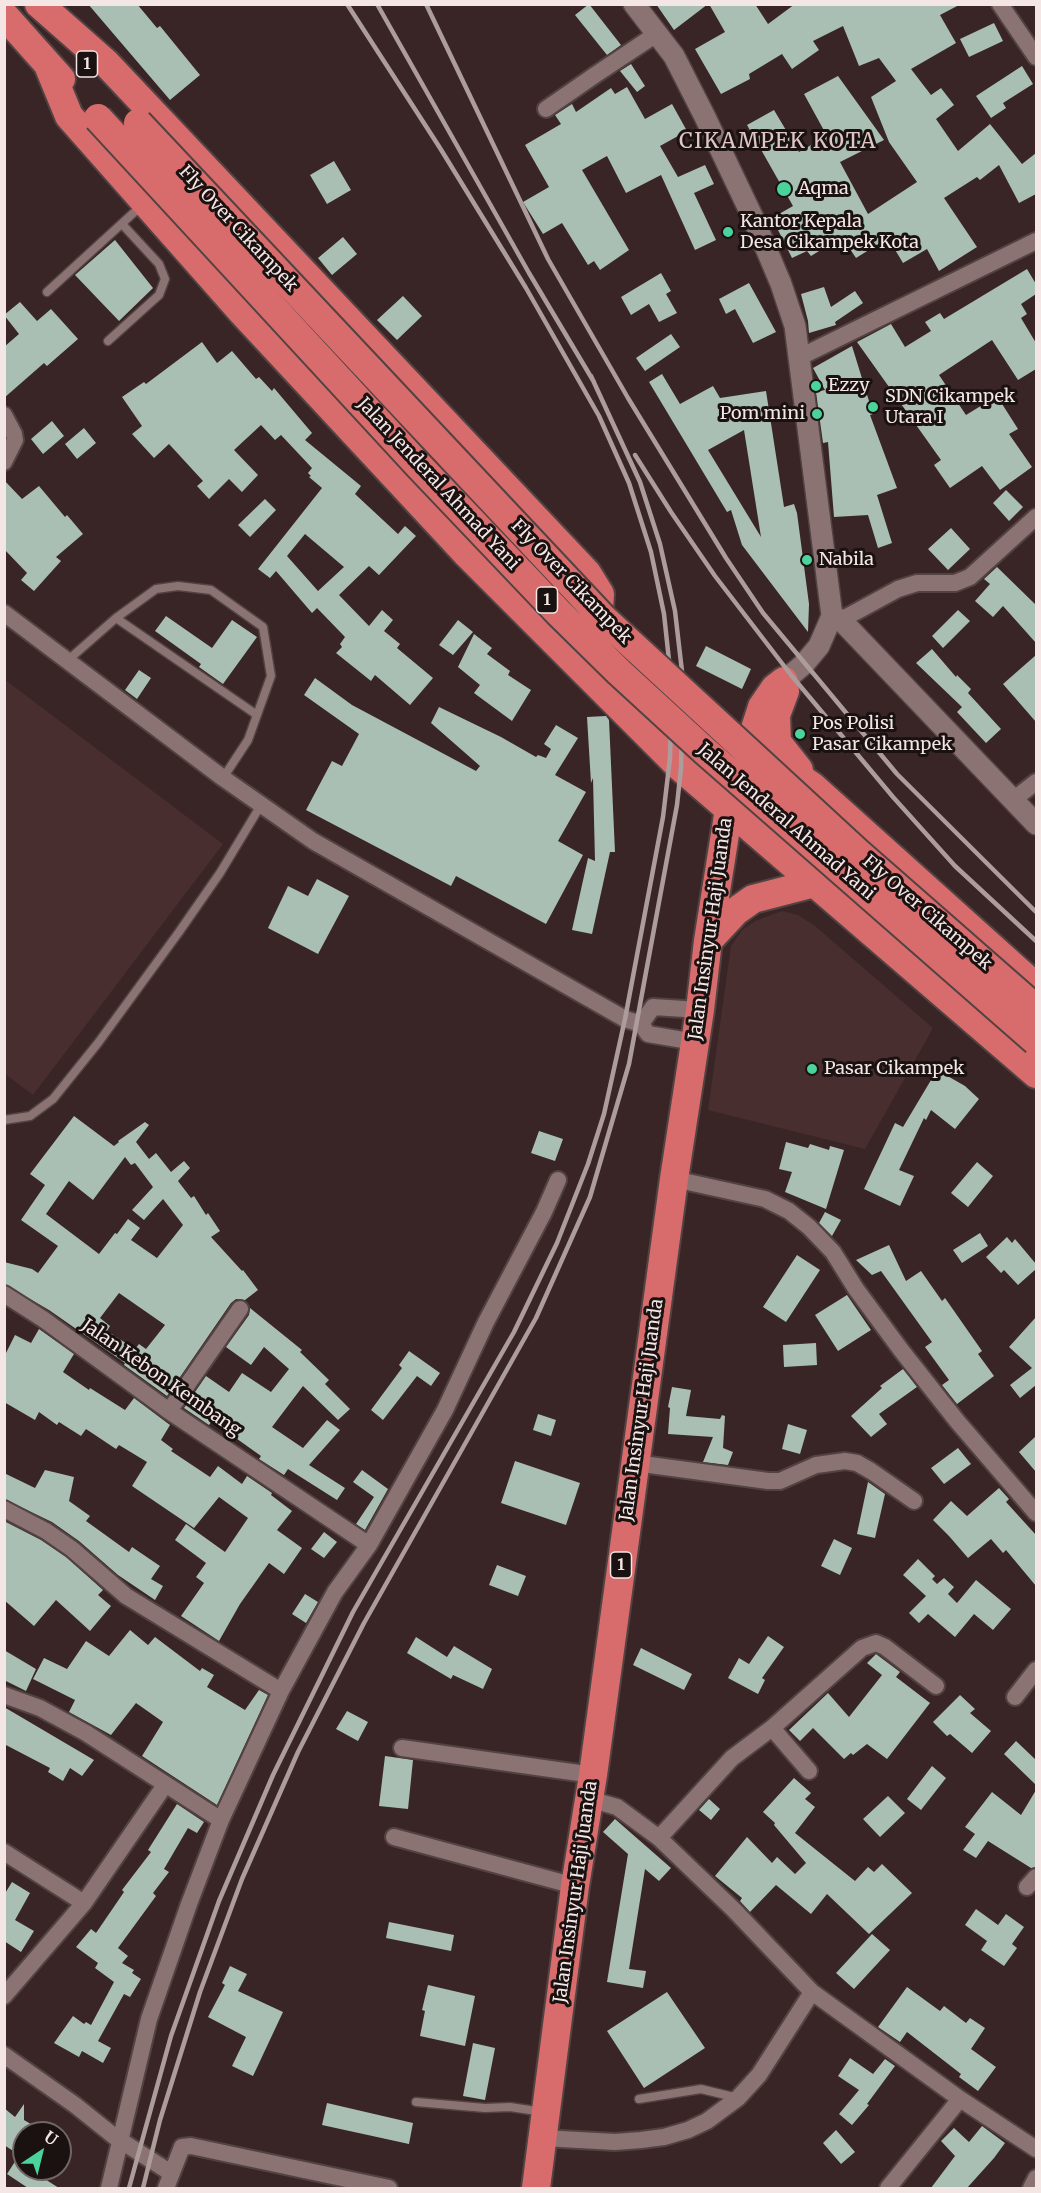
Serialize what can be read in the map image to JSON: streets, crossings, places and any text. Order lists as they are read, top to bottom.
{
  "streets": {
    "highway": [
      "1",
      "Fly Over Cikampek",
      "Jalan Jenderal Ahmad Yani",
      "Jalan Insinyur Haji Juanda"
    ],
    "street": ["Jalan Kebon Kembang"]
  },
  "districts": ["CIKAMPEK KOTA"],
  "places": [
    "Aqma",
    "Kantor Kepala Desa Cikampek Kota",
    "Ezzy",
    "SDN Cikampek Utara I",
    "Pom mini",
    "Nabila",
    "Pos Polisi Pasar Cikampek",
    "Pasar Cikampek"
  ],
  "north": "top right"
}
